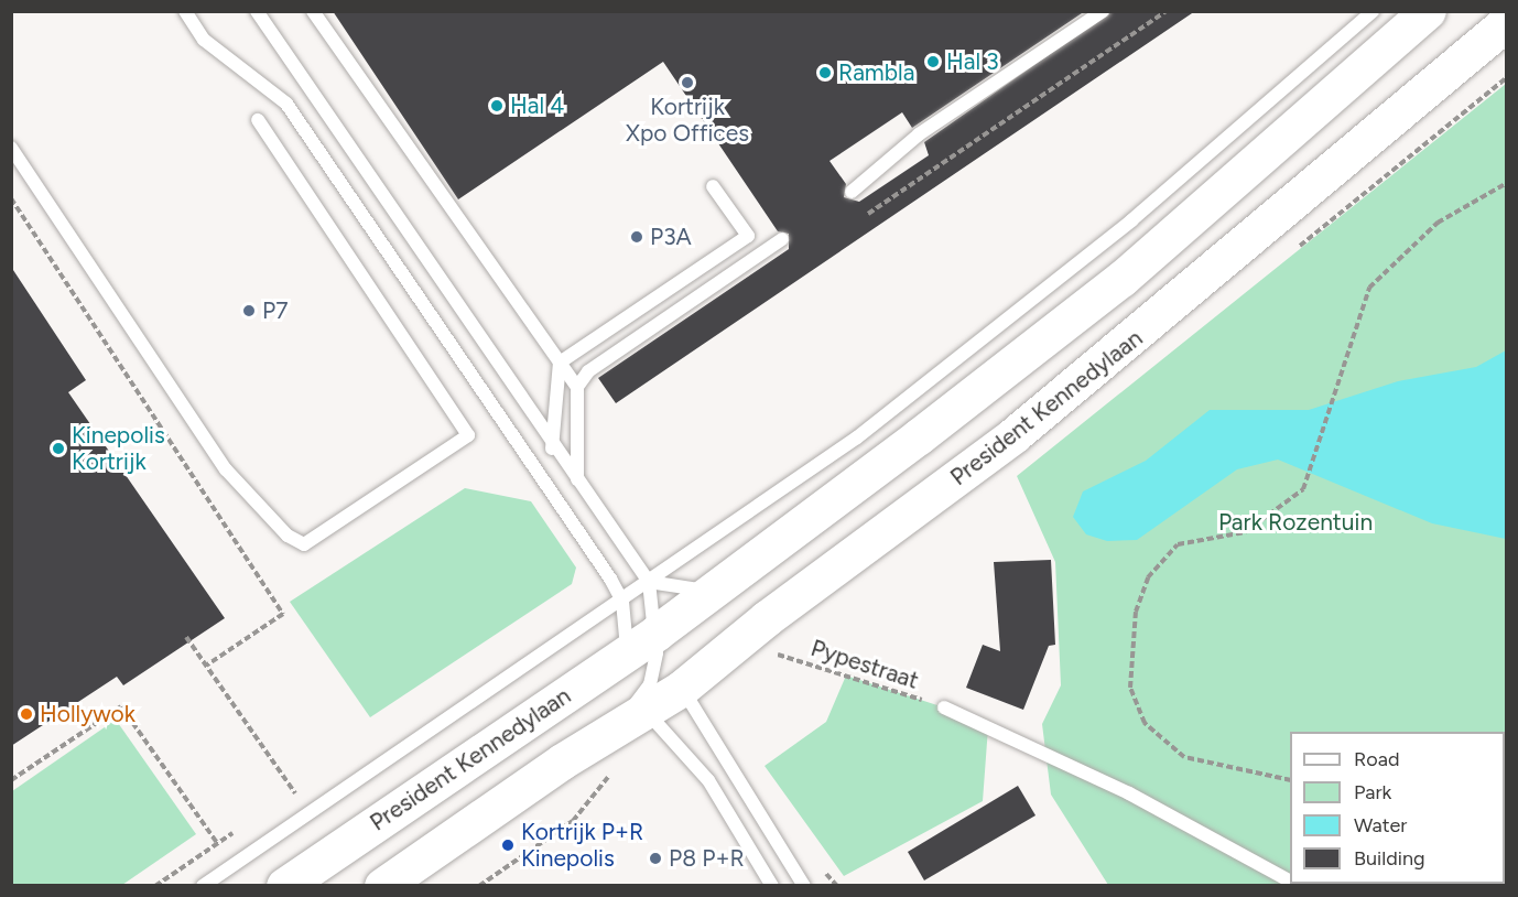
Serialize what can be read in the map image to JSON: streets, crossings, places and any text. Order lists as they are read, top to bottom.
{
  "streets": {
    "main road": ["President Kennedylaan"],
    "path": ["Pypestraat"]
  },
  "parks": ["Park Rozentuin"],
  "places": [
    "Hal 3",
    "Rambla",
    "Kortrijk Xpo Offices",
    "Hal 4",
    "P3A",
    "P7",
    "Kinepolis Kortrijk",
    "Hollywok",
    "Kortrijk P+R Kinepolis",
    "P8 P+R"
  ],
  "legend": [
    "Road",
    "Park",
    "Water",
    "Building"
  ]
}
